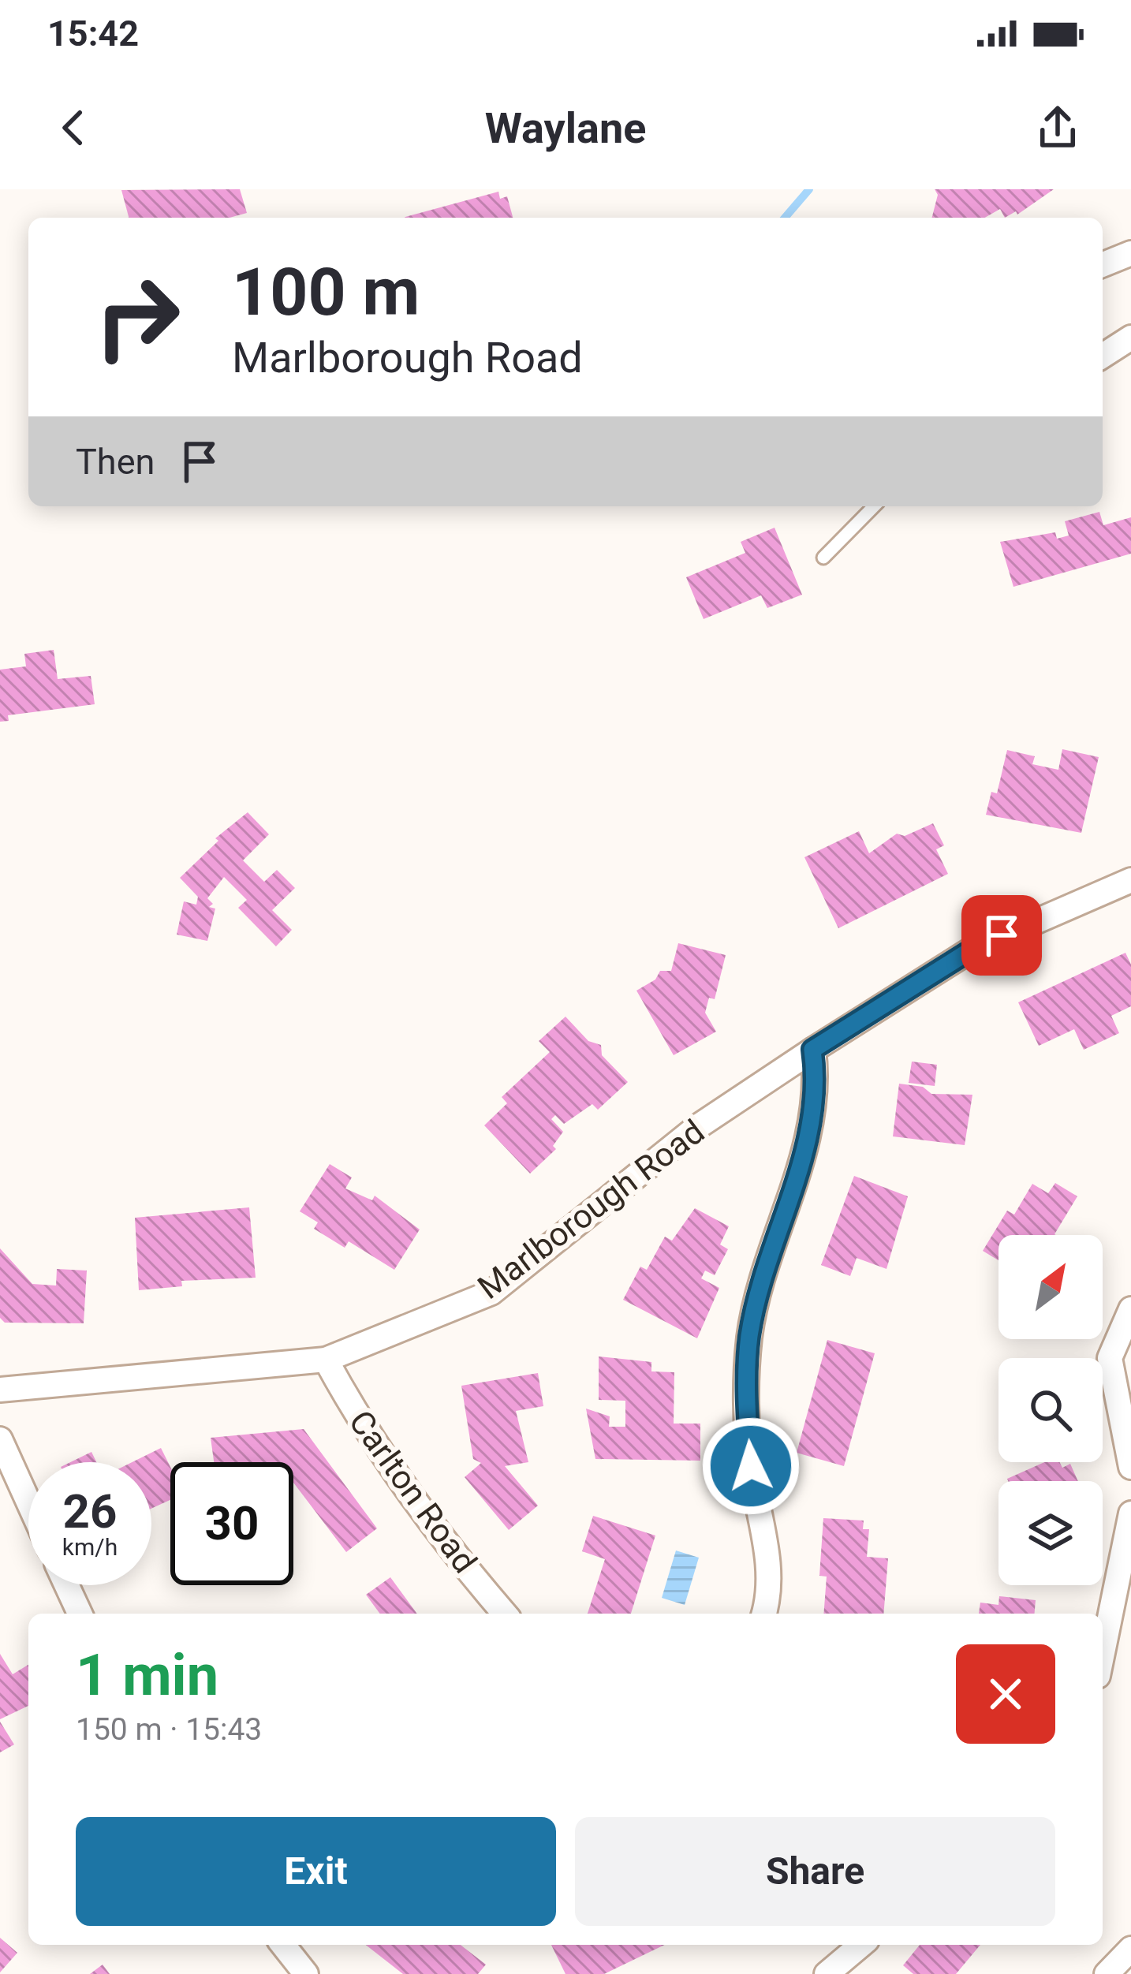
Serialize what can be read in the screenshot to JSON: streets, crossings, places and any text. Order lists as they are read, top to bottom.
{
  "streets": {
    "street": ["Marlborough Road", "Carlton Road"]
  },
  "crossings": [
    ["Marlborough Road", "Carlton Road"]
  ],
  "north": "top right",
  "page": {
    "status": "15:42",
    "header": "Waylane",
    "turn": ["100 m", "Marlborough Road"],
    "then": "Then",
    "speed": "26 km/h",
    "limit": "30",
    "heading": ["1 min", "150 m · 15:43"],
    "buttons": ["Exit", "Share"]
  }
}
